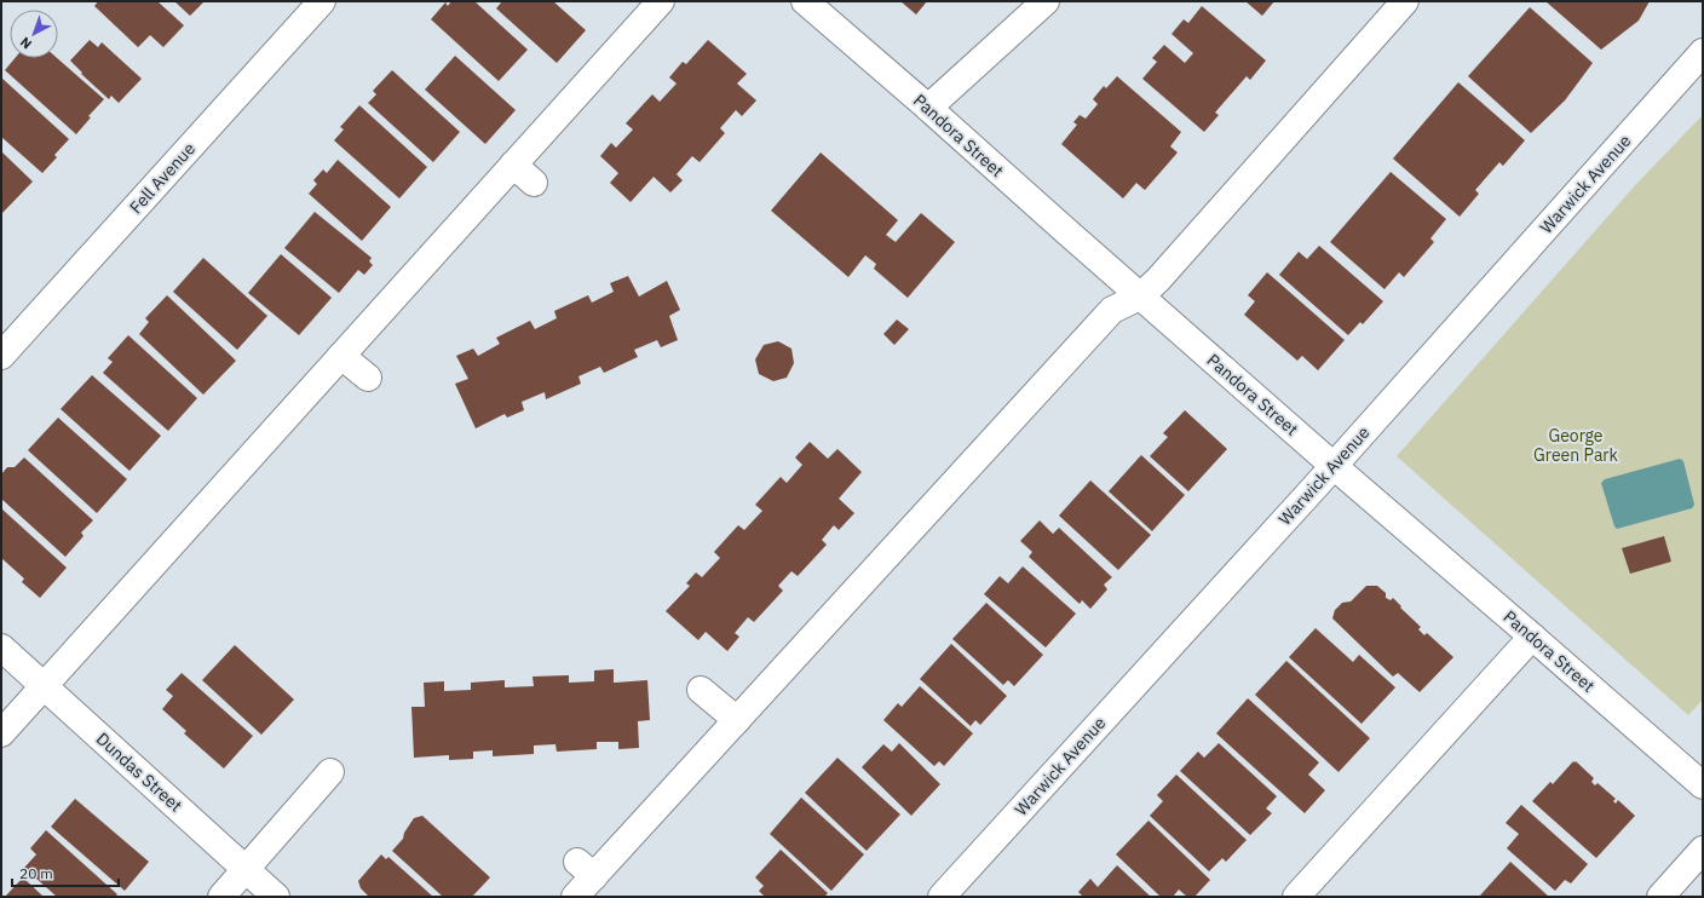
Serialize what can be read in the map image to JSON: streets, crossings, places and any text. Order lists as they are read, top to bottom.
{
  "streets": {
    "street": [
      "Pandora Street",
      "Fell Avenue",
      "Warwick Avenue",
      "Dundas Street"
    ]
  },
  "crossings": [
    ["Pandora Street", "Warwick Avenue"]
  ],
  "parks": ["George Green Park"],
  "scale_bar": "20 m",
  "north": "bottom left"
}
